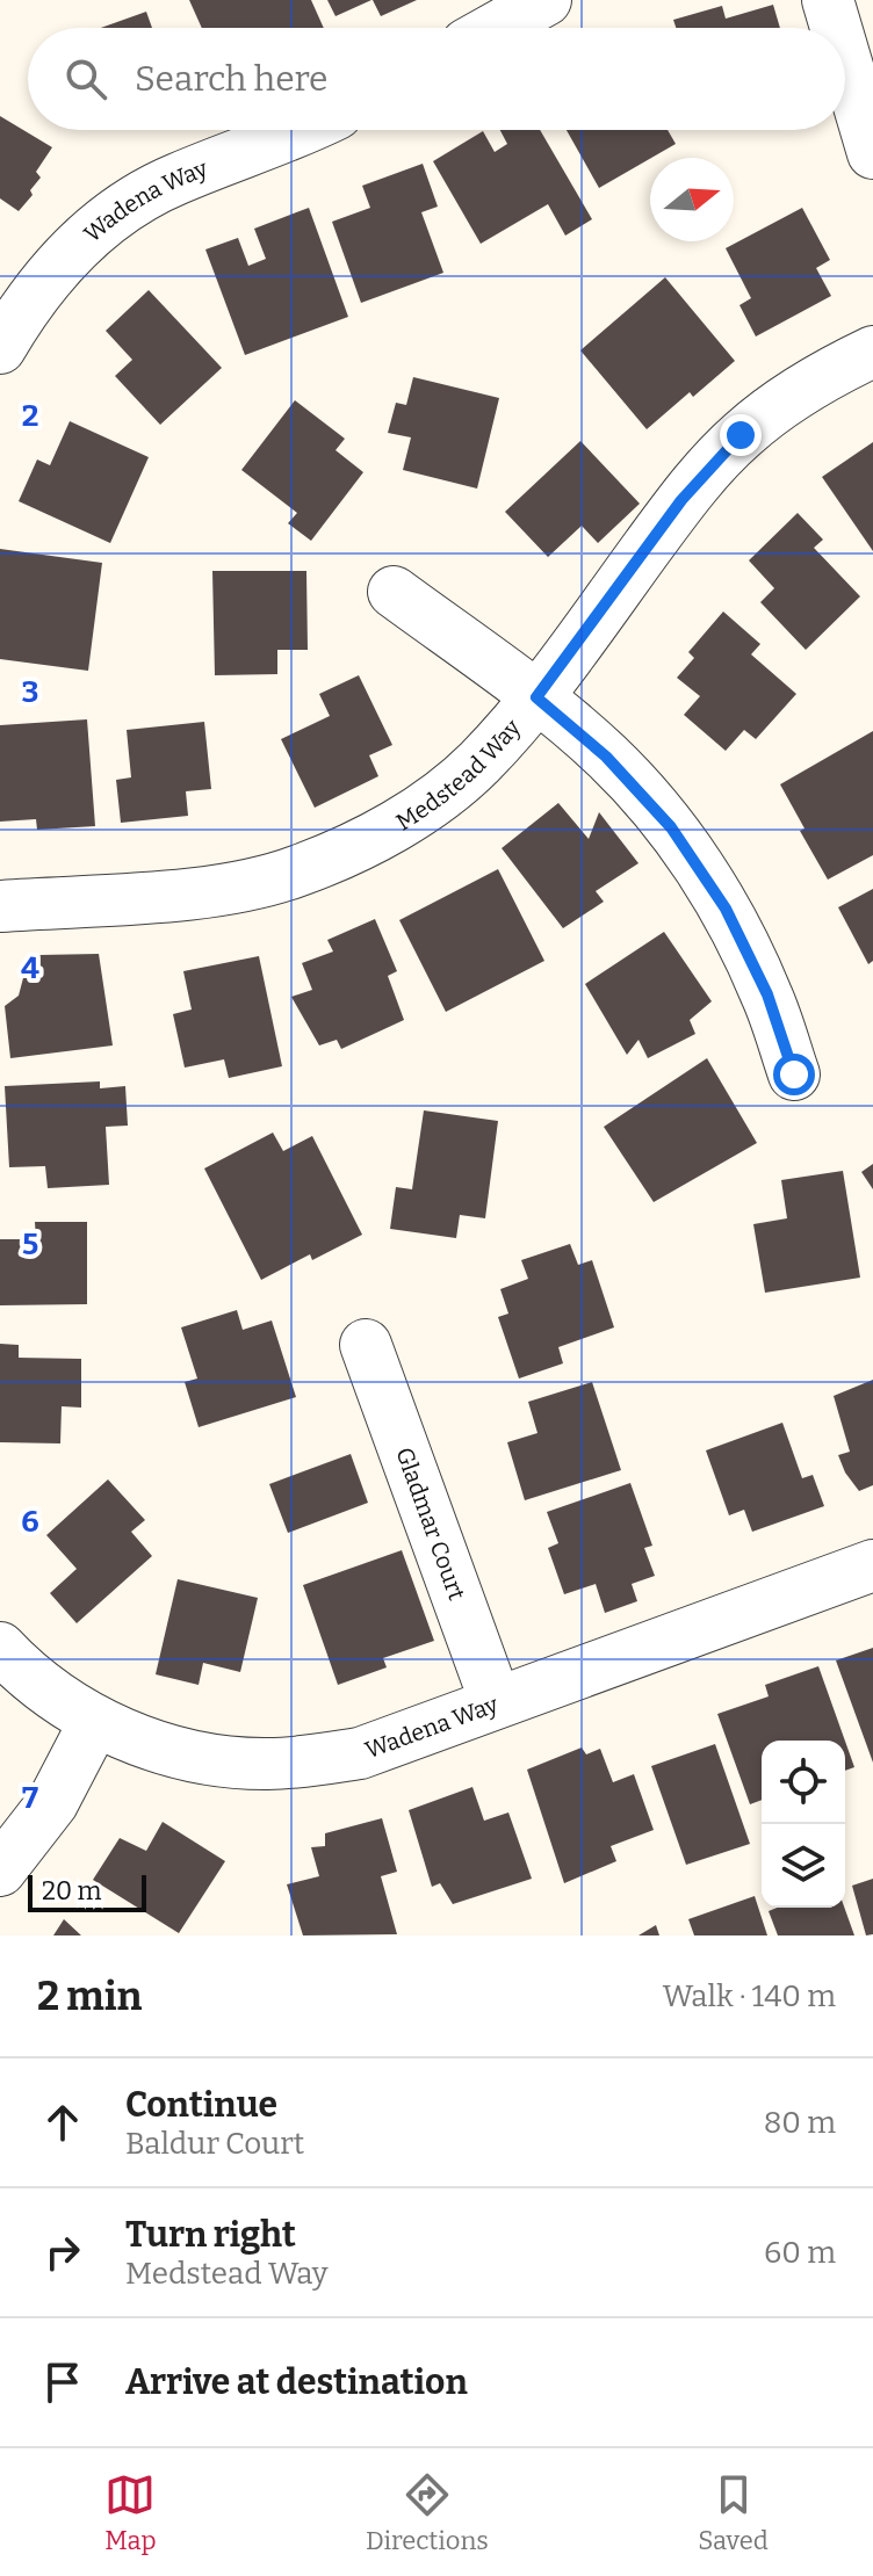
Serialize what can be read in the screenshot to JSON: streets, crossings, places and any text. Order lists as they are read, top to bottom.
{
  "streets": {
    "street": ["Wadena Way", "Medstead Way", "Gladmar Court"]
  },
  "crossings": [
    ["Wadena Way", "Gladmar Court"]
  ],
  "scale_bar": "20 m",
  "north": "right",
  "page": {
    "search": "Search here",
    "scale": "20 m",
    "heading": ["2 min", "Walk · 140 m"],
    "list": [
      ["Continue", "Baldur Court", "80 m"],
      ["Turn right", "Medstead Way", "60 m"],
      "Arrive at destination"
    ],
    "nav": ["Map", "Directions", "Saved"]
  },
  "grid": {
    "rows": [
      "2",
      "3",
      "4",
      "5",
      "6",
      "7"
    ]
  }
}
